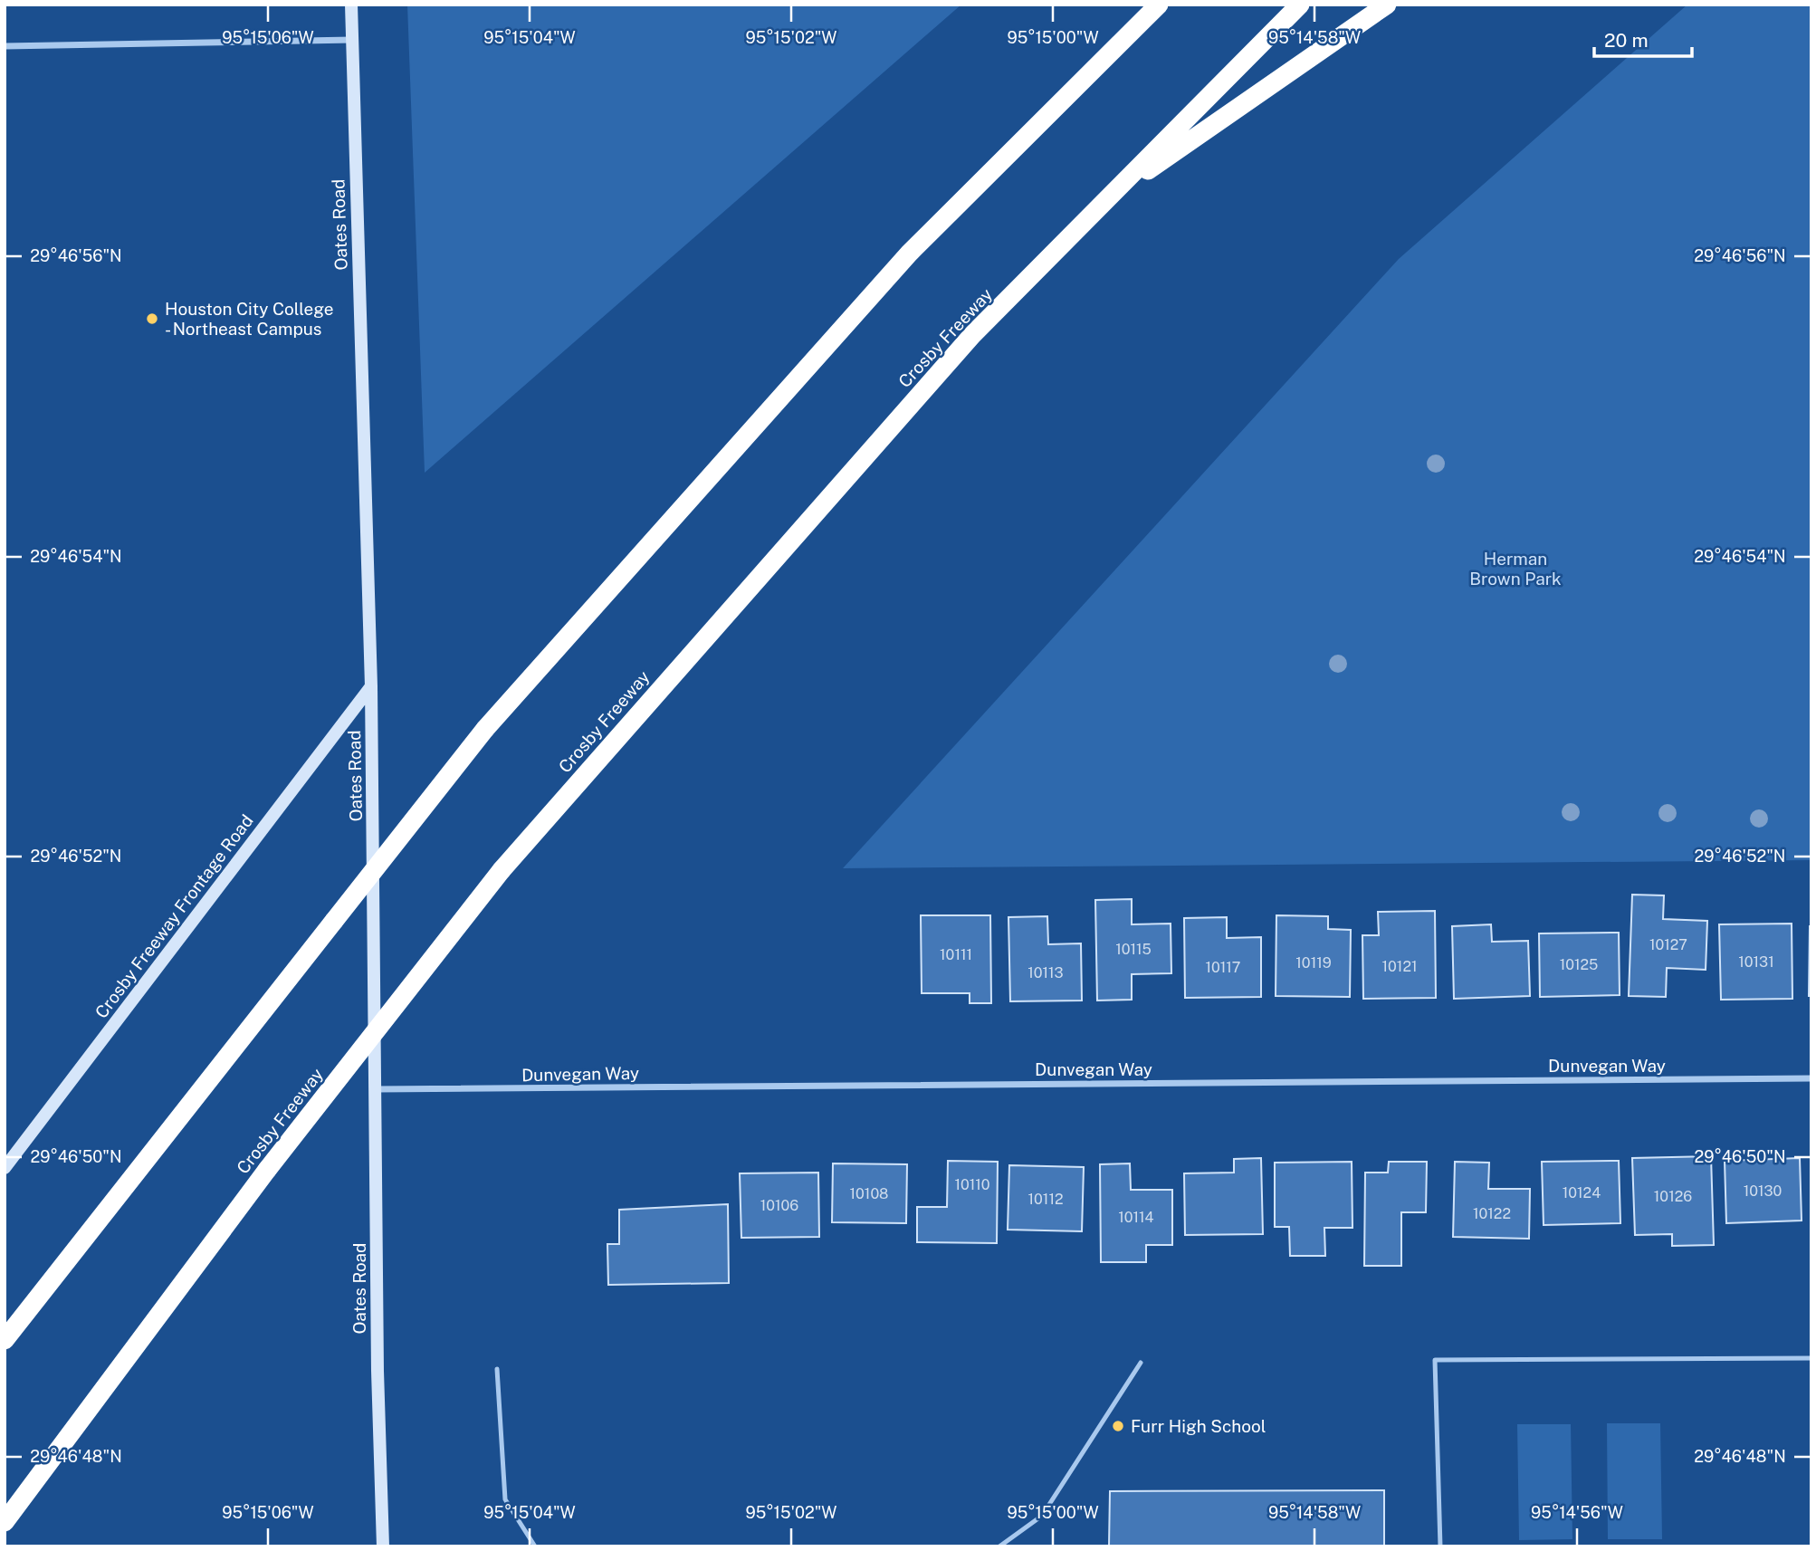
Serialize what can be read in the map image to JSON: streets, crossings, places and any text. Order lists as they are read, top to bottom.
{
  "streets": {
    "highway": ["Crosby Freeway"],
    "street": ["Oates Road", "Crosby Freeway Frontage Road", "Dunvegan Way"]
  },
  "crossings": [
    ["Oates Road", "Crosby Freeway Frontage Road"],
    ["Oates Road", "Dunvegan Way"]
  ],
  "parks": ["Herman Brown Park"],
  "places": ["Houston City College - Northeast Campus", "Furr High School"],
  "house_numbers": [
    "10127",
    "10115",
    "10111",
    "10131",
    "10119",
    "10125",
    "10121",
    "10117",
    "10113",
    "10110",
    "10130",
    "10124",
    "10108",
    "10126",
    "10112",
    "10106",
    "10122",
    "10114"
  ],
  "scale_bar": "20 m",
  "coordinates": [
    "95°15'06\"W",
    "95°15'04\"W",
    "95°15'02\"W",
    "95°15'00\"W",
    "95°14'58\"W",
    "29°46'56\"N",
    "29°46'54\"N",
    "29°46'52\"N",
    "29°46'50\"N",
    "29°46'48\"N",
    "95°14'56\"W"
  ]
}
